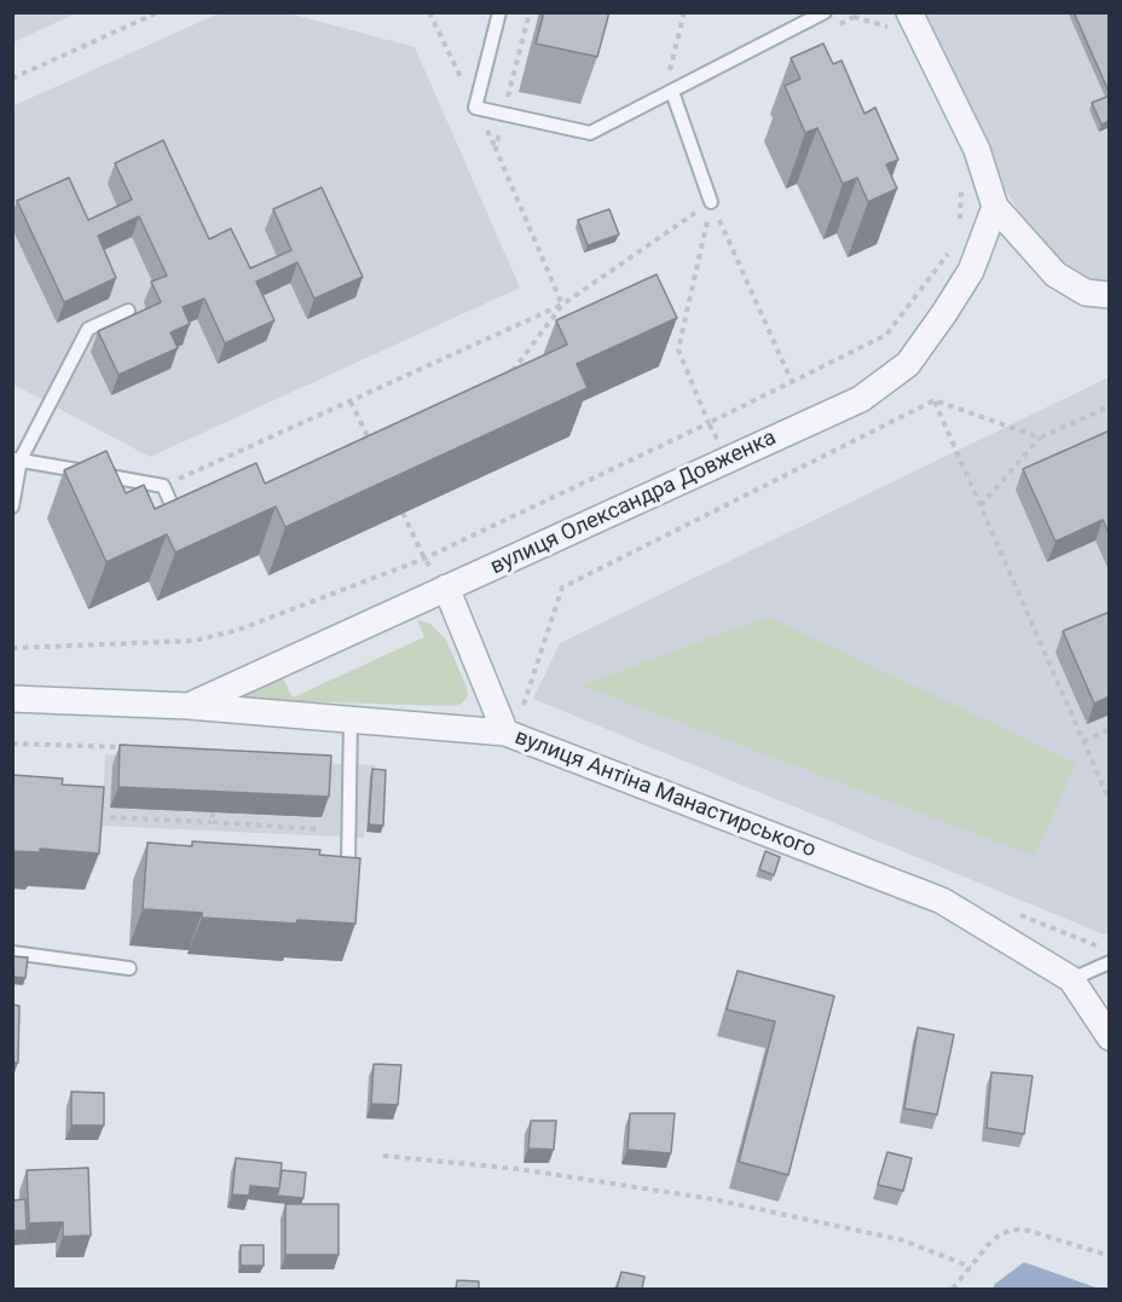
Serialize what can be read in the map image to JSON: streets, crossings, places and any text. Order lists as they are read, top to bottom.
{
  "streets": {
    "street": ["вулиця Олександра Довженка", "вулиця Антіна Манастирського"]
  },
  "crossings": [
    ["вулиця Олександра Довженка", "вулиця Антіна Манастирського"]
  ]
}
